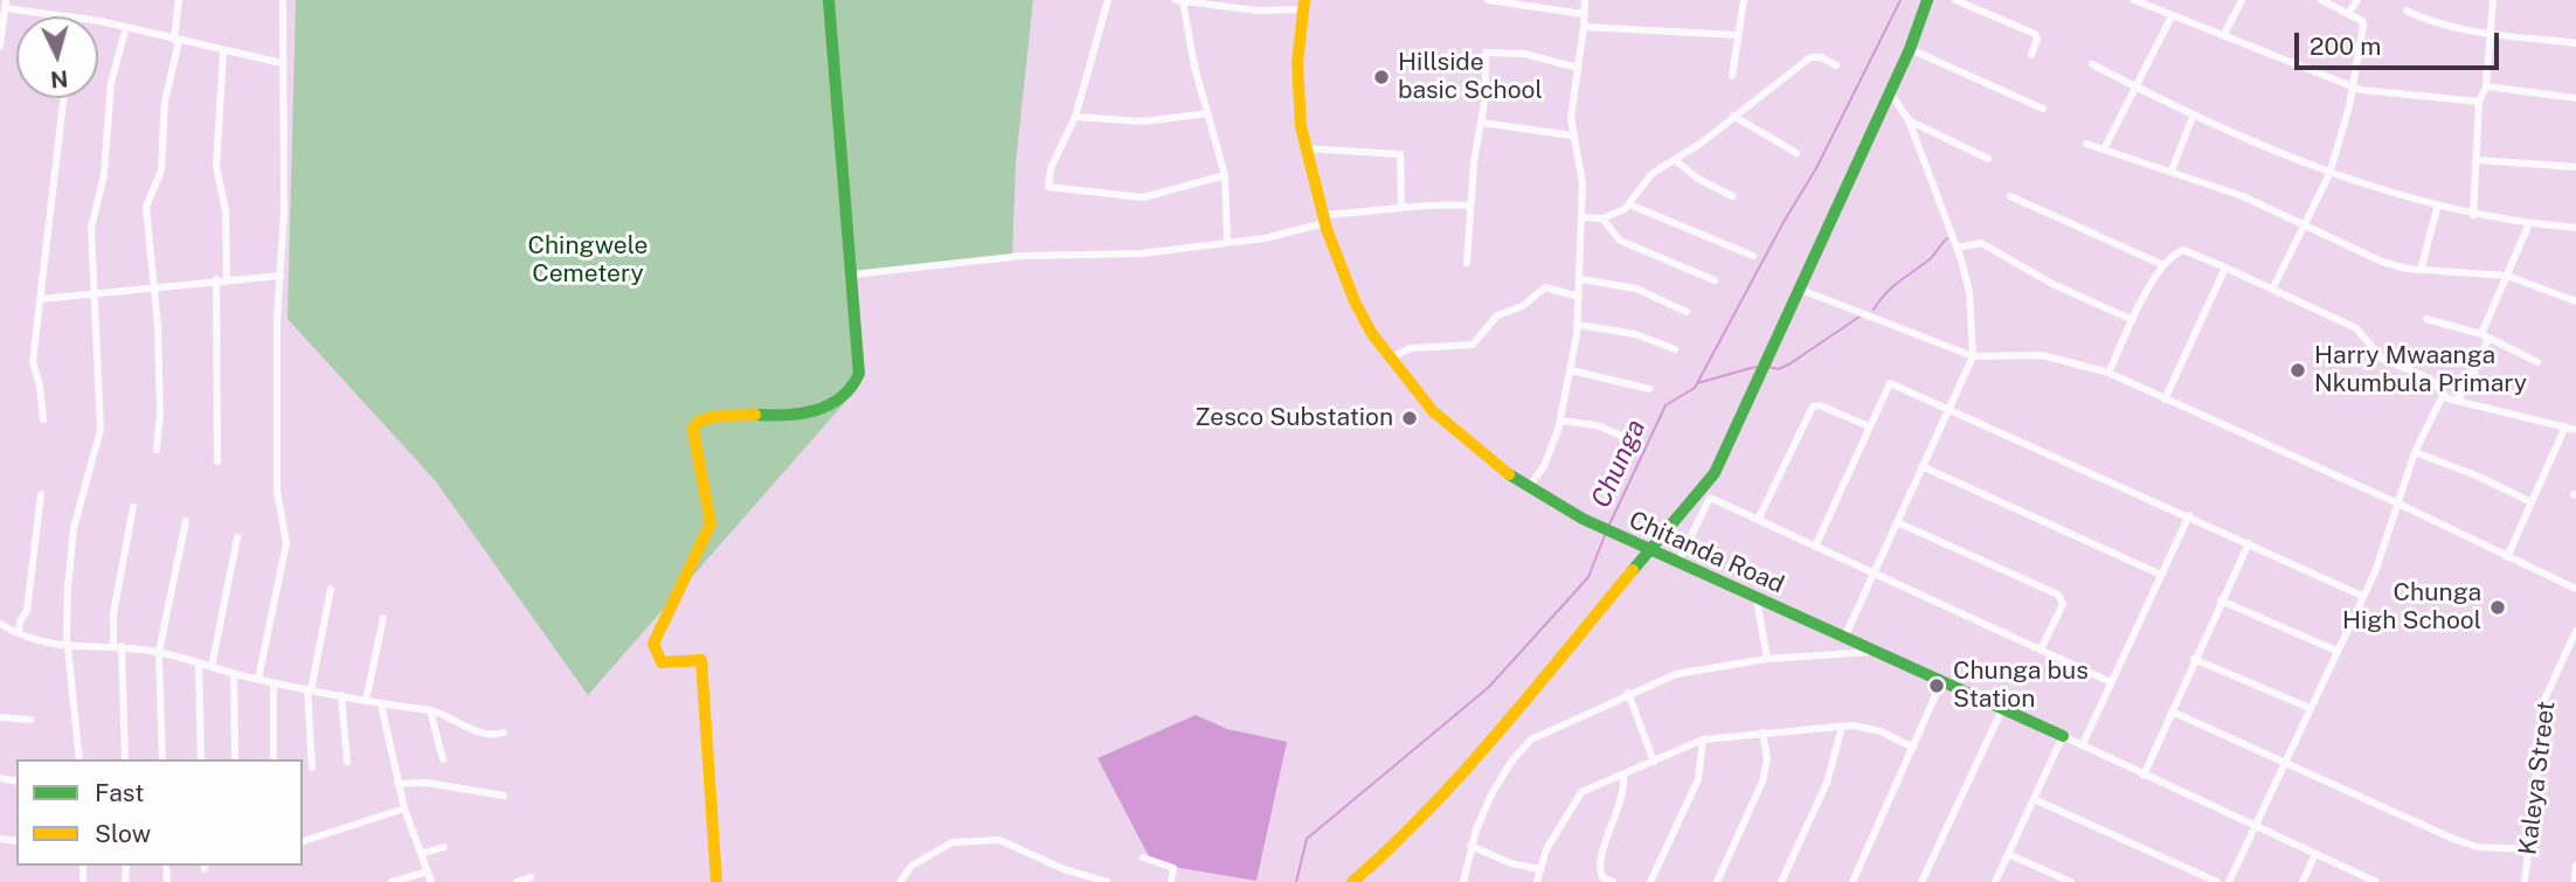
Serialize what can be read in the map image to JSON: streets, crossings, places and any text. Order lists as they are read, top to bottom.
{
  "streets": {
    "street": ["Chitanda Road", "Kaleya Street"]
  },
  "water": ["Chunga"],
  "parks": ["Chingwele Cemetery"],
  "places": [
    "Hillside basic School",
    "Harry Mwaanga Nkumbula Primary",
    "Zesco Substation",
    "Chunga High School",
    "Chunga bus Station"
  ],
  "legend": ["Fast", "Slow"],
  "scale_bar": "200 m",
  "north": "bottom"
}
